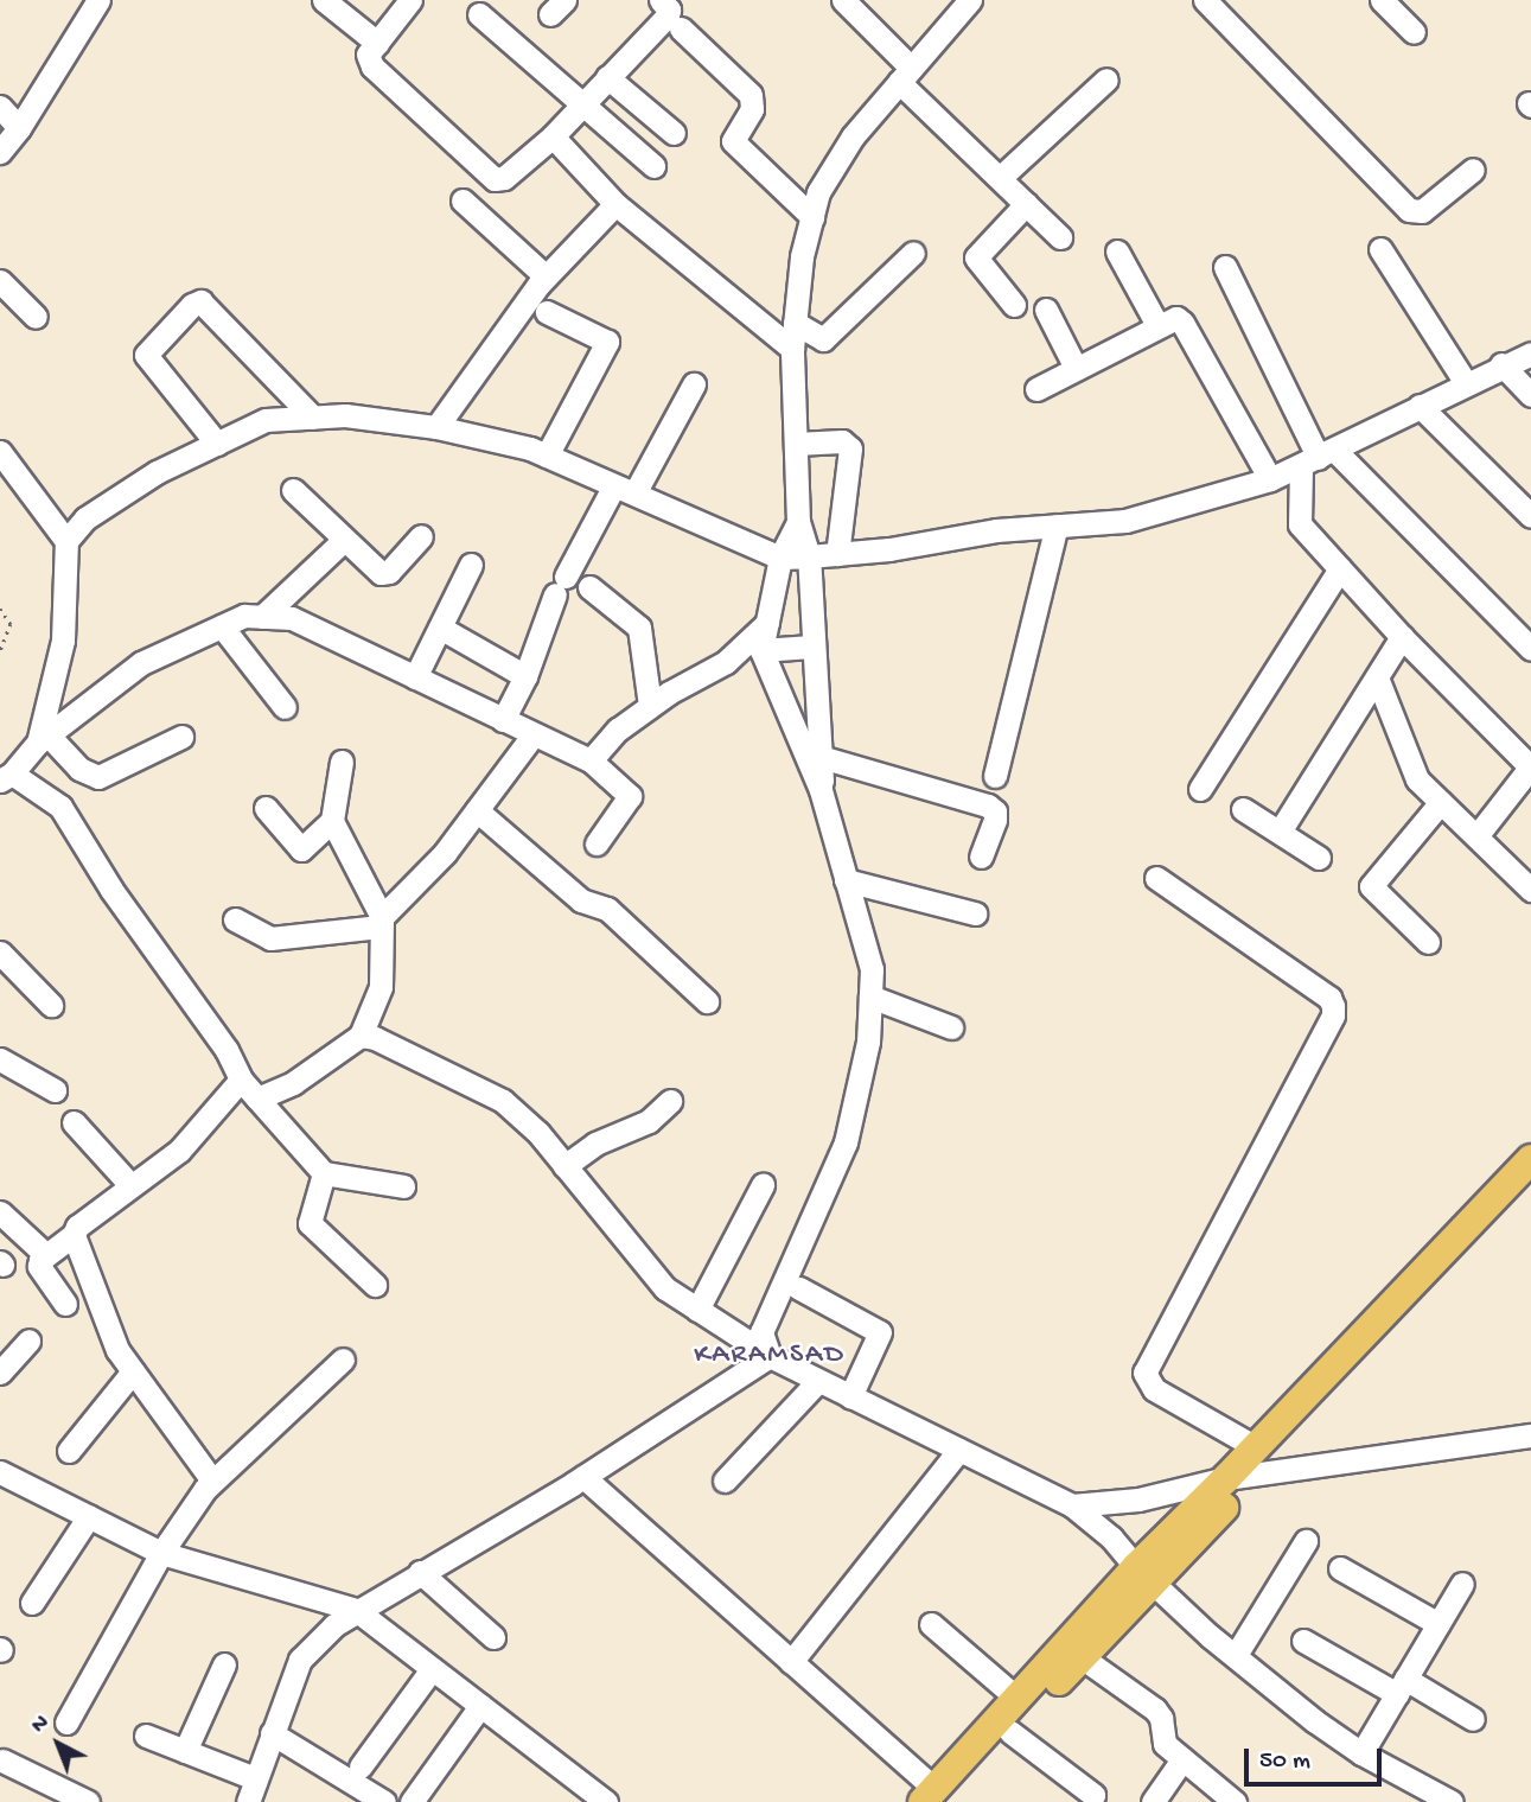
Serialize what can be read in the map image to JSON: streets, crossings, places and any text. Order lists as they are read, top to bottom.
{
  "districts": ["KARAMSAD"],
  "scale_bar": "50 m",
  "north": "top left"
}
